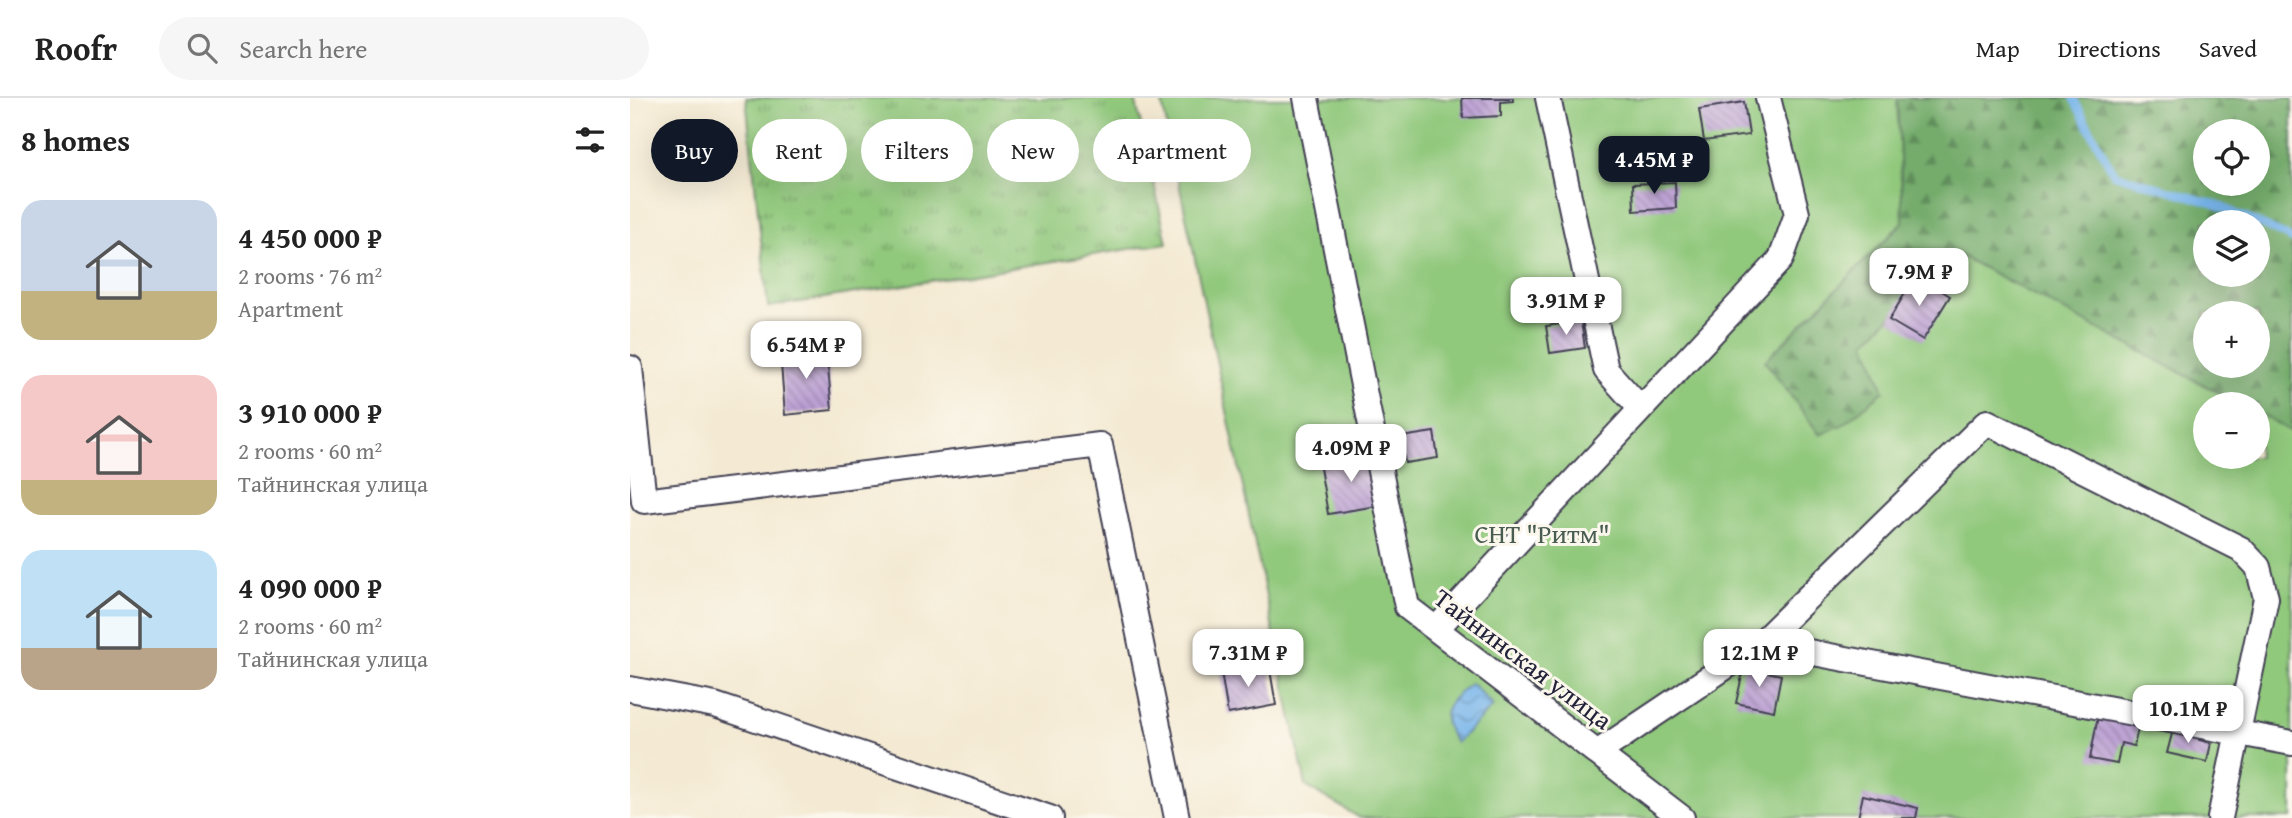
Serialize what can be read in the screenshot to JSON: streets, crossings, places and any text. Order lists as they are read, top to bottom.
{
  "streets": {
    "street": ["Тайнинская улица"]
  },
  "parks": ["СНТ \"Ритм\""],
  "page": {
    "header": "Roofr",
    "search": "Search here",
    "nav": ["Map", "Directions", "Saved"],
    "heading": "8 homes",
    "map_buttons": ["+", "−"],
    "chip": [
      "Buy",
      "Rent",
      "Filters",
      "New",
      "Apartment"
    ],
    "price": [
      "4.45M ₽",
      "7.9M ₽",
      "3.91M ₽",
      "6.54M ₽",
      "4.09M ₽",
      "7.31M ₽",
      "12.1M ₽",
      "10.1M ₽"
    ],
    "list": [
      {
        "name": "4 450 000 ₽",
        "note": "2 rooms · 76 m² · Apartment"
      },
      {
        "name": "3 910 000 ₽",
        "note": "2 rooms · 60 m² · Тайнинская улица"
      },
      {
        "name": "4 090 000 ₽",
        "note": "2 rooms · 60 m² · Тайнинская улица"
      }
    ]
  }
}
